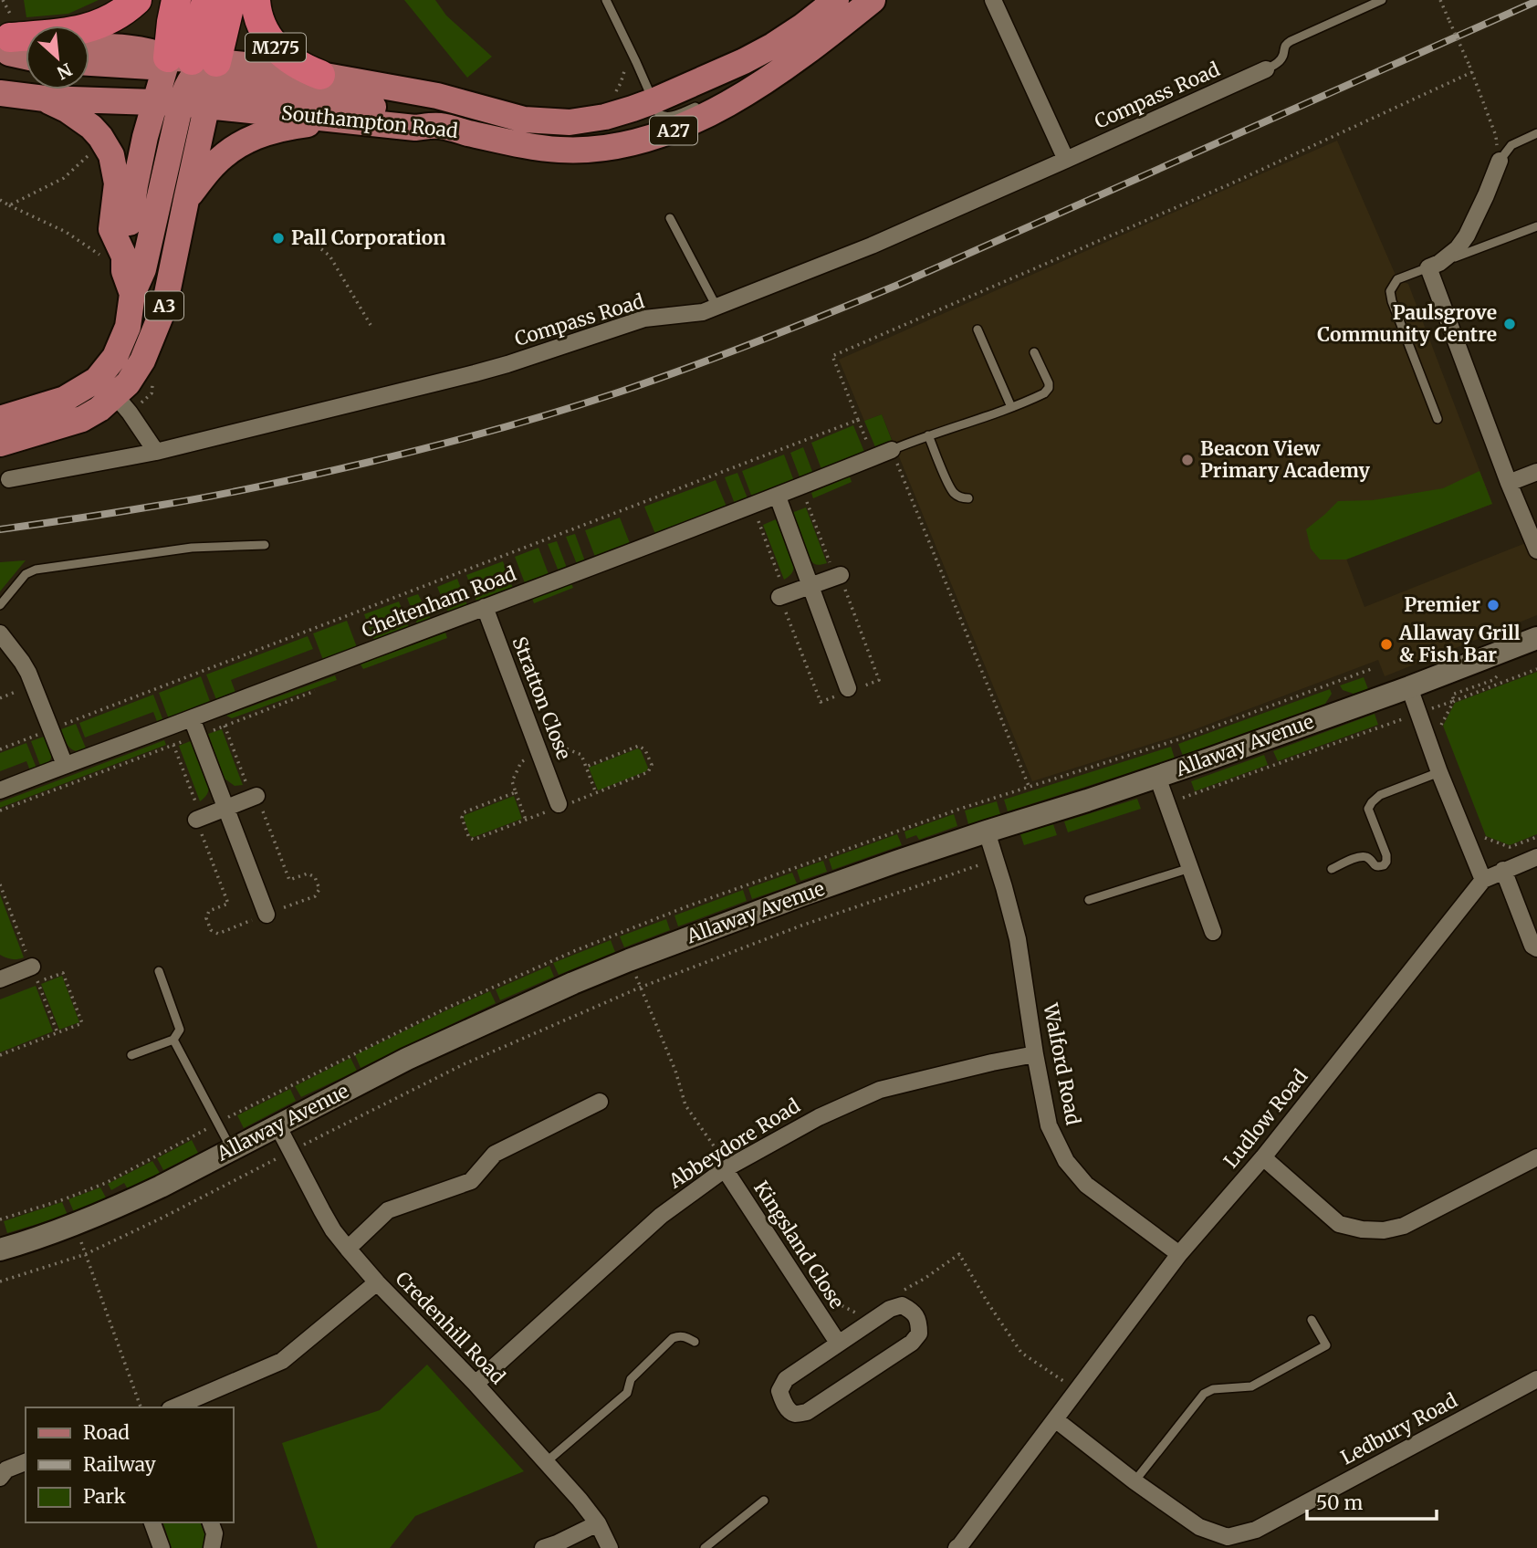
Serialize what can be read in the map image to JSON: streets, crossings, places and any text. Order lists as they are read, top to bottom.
{
  "streets": {
    "highway": ["M275"],
    "main road": ["Southampton Road", "A27", "A3"],
    "street": [
      "Compass Road",
      "Cheltenham Road",
      "Stratton Close",
      "Allaway Avenue",
      "Walford Road",
      "Ludlow Road",
      "Abbeydore Road",
      "Kingsland Close",
      "Credenhill Road",
      "Ledbury Road"
    ]
  },
  "crossings": [
    ["M275", "Southampton Road"],
    ["M275", "A27"],
    ["M275", "A3"],
    ["Southampton Road", "A27"],
    ["Southampton Road", "A3"],
    ["A27", "A3"],
    ["Cheltenham Road", "Stratton Close"],
    ["Allaway Avenue", "Walford Road"],
    ["Allaway Avenue", "Credenhill Road"],
    ["Walford Road", "Ludlow Road"],
    ["Walford Road", "Abbeydore Road"],
    ["Ludlow Road", "Ledbury Road"],
    ["Abbeydore Road", "Kingsland Close"],
    ["Abbeydore Road", "Credenhill Road"]
  ],
  "places": [
    "Pall Corporation",
    "Paulsgrove Community Centre",
    "Beacon View Primary Academy",
    "Premier",
    "Allaway Grill & Fish Bar"
  ],
  "legend": ["Road", "Railway", "Park"],
  "scale_bar": "50 m",
  "north": "bottom right"
}
